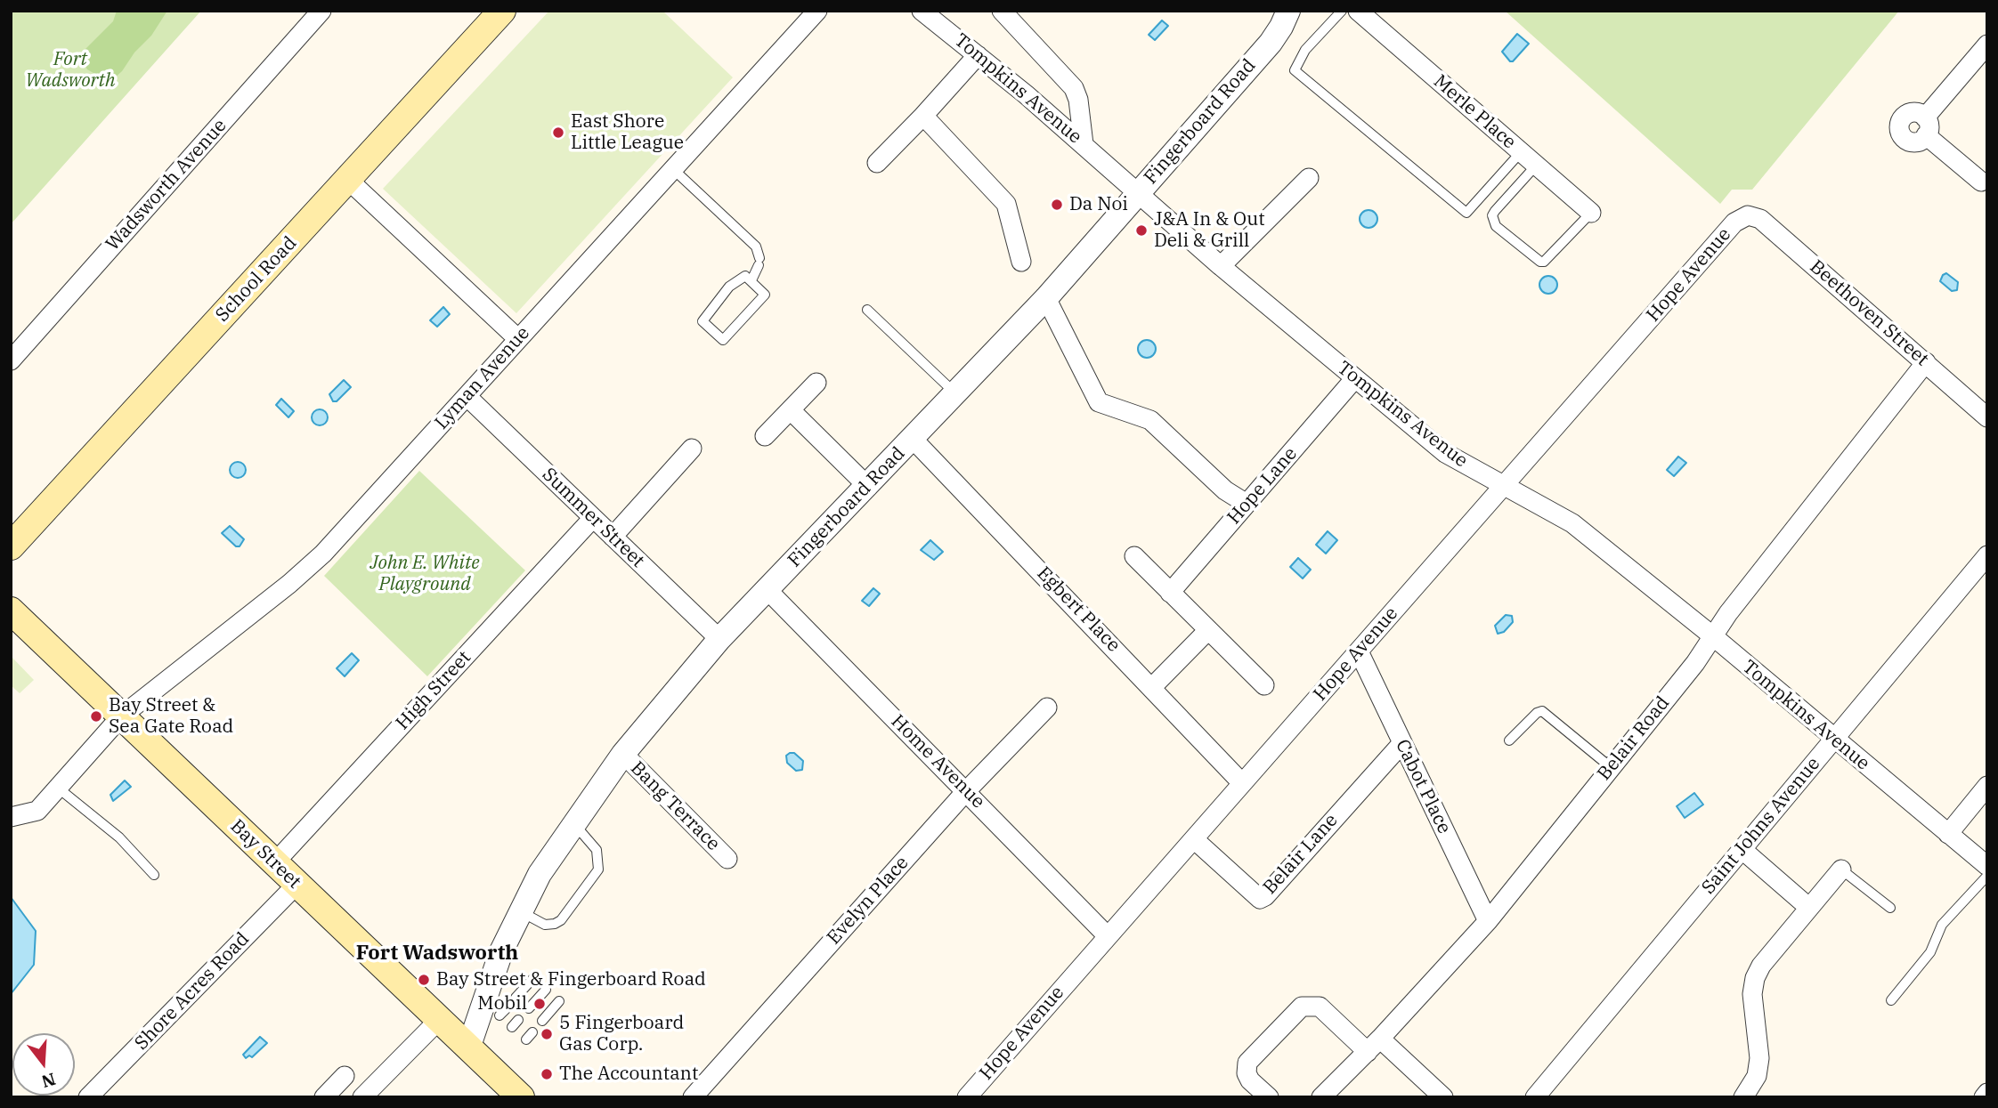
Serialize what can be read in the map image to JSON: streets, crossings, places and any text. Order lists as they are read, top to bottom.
{
  "streets": {
    "main road": ["School Road", "Bay Street"],
    "street": [
      "Tompkins Avenue",
      "Merle Place",
      "Fingerboard Road",
      "Wadsworth Avenue",
      "Hope Avenue",
      "Beethoven Street",
      "Lyman Avenue",
      "Hope Lane",
      "Summer Street",
      "Egbert Place",
      "High Street",
      "Belair Road",
      "Home Avenue",
      "Cabot Place",
      "Bang Terrace",
      "Saint Johns Avenue",
      "Belair Lane",
      "Evelyn Place",
      "Shore Acres Road"
    ]
  },
  "crossings": [
    ["Tompkins Avenue", "Fingerboard Road"],
    ["Tompkins Avenue", "Hope Avenue"],
    ["Tompkins Avenue", "Hope Lane"],
    ["Tompkins Avenue", "Belair Road"],
    ["Tompkins Avenue", "Saint Johns Avenue"],
    ["Fingerboard Road", "Summer Street"],
    ["Fingerboard Road", "Egbert Place"],
    ["Fingerboard Road", "Home Avenue"],
    ["Fingerboard Road", "Bang Terrace"],
    ["Fingerboard Road", "Bay Street"],
    ["Hope Avenue", "Beethoven Street"],
    ["Hope Avenue", "Egbert Place"],
    ["Hope Avenue", "Home Avenue"],
    ["Hope Avenue", "Cabot Place"],
    ["Hope Avenue", "Belair Lane"],
    ["Beethoven Street", "Belair Road"],
    ["Lyman Avenue", "Summer Street"],
    ["Lyman Avenue", "Bay Street"],
    ["Summer Street", "High Street"],
    ["High Street", "Bay Street"],
    ["Belair Road", "Cabot Place"],
    ["Home Avenue", "Evelyn Place"],
    ["Cabot Place", "Belair Lane"],
    ["Bay Street", "Shore Acres Road"]
  ],
  "districts": ["Fort Wadsworth"],
  "parks": ["Fort Wadsworth", "John E. White Playground"],
  "places": [
    "East Shore Little League",
    "Da Noi",
    "J&A In & Out Deli & Grill",
    "Bay Street & Sea Gate Road",
    "Bay Street & Fingerboard Road",
    "Mobil",
    "5 Fingerboard Gas Corp.",
    "The Accountant"
  ],
  "north": "bottom"
}
